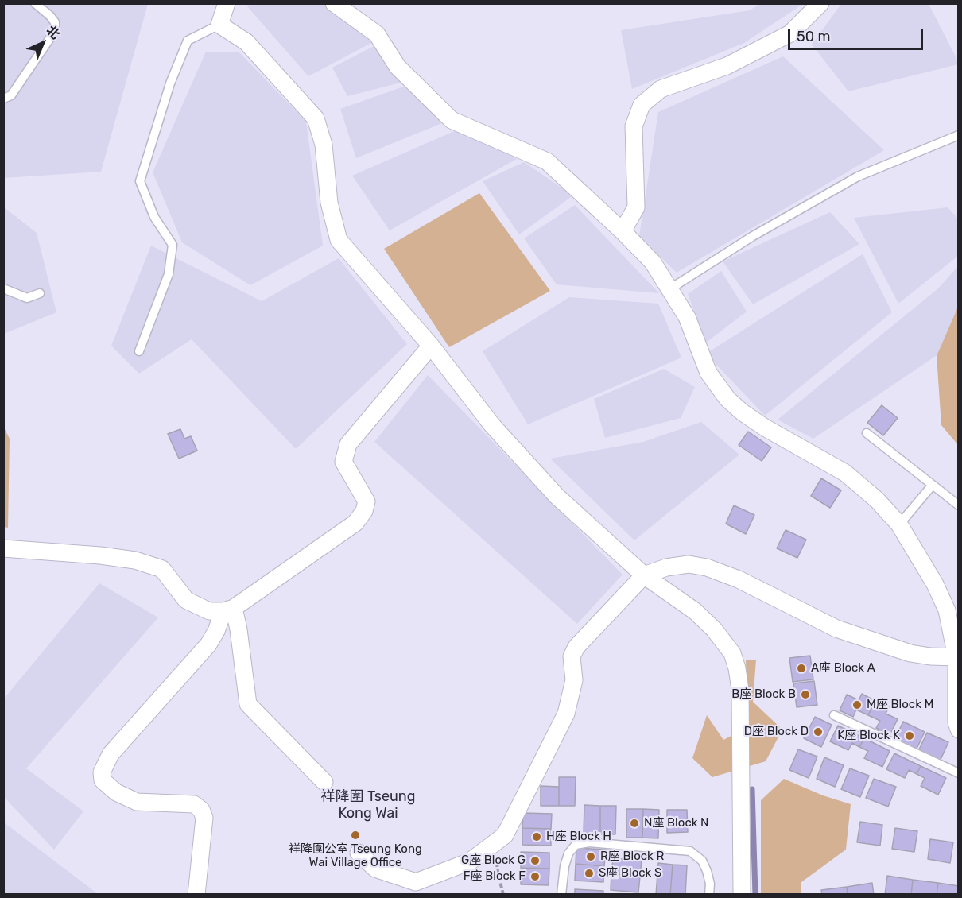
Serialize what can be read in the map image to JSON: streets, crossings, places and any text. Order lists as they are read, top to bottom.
{
  "districts": ["祥降圍 Tseung Kong Wai"],
  "places": [
    "A座 Block A",
    "B座 Block B",
    "M座 Block M",
    "D座 Block D",
    "K座 Block K",
    "N座 Block N",
    "祥降圍公室 Tseung Kong Wai Village Office",
    "H座 Block H",
    "R座 Block R",
    "G座 Block G",
    "S座 Block S",
    "F座 Block F"
  ],
  "scale_bar": "50 m",
  "north": "top right"
}
